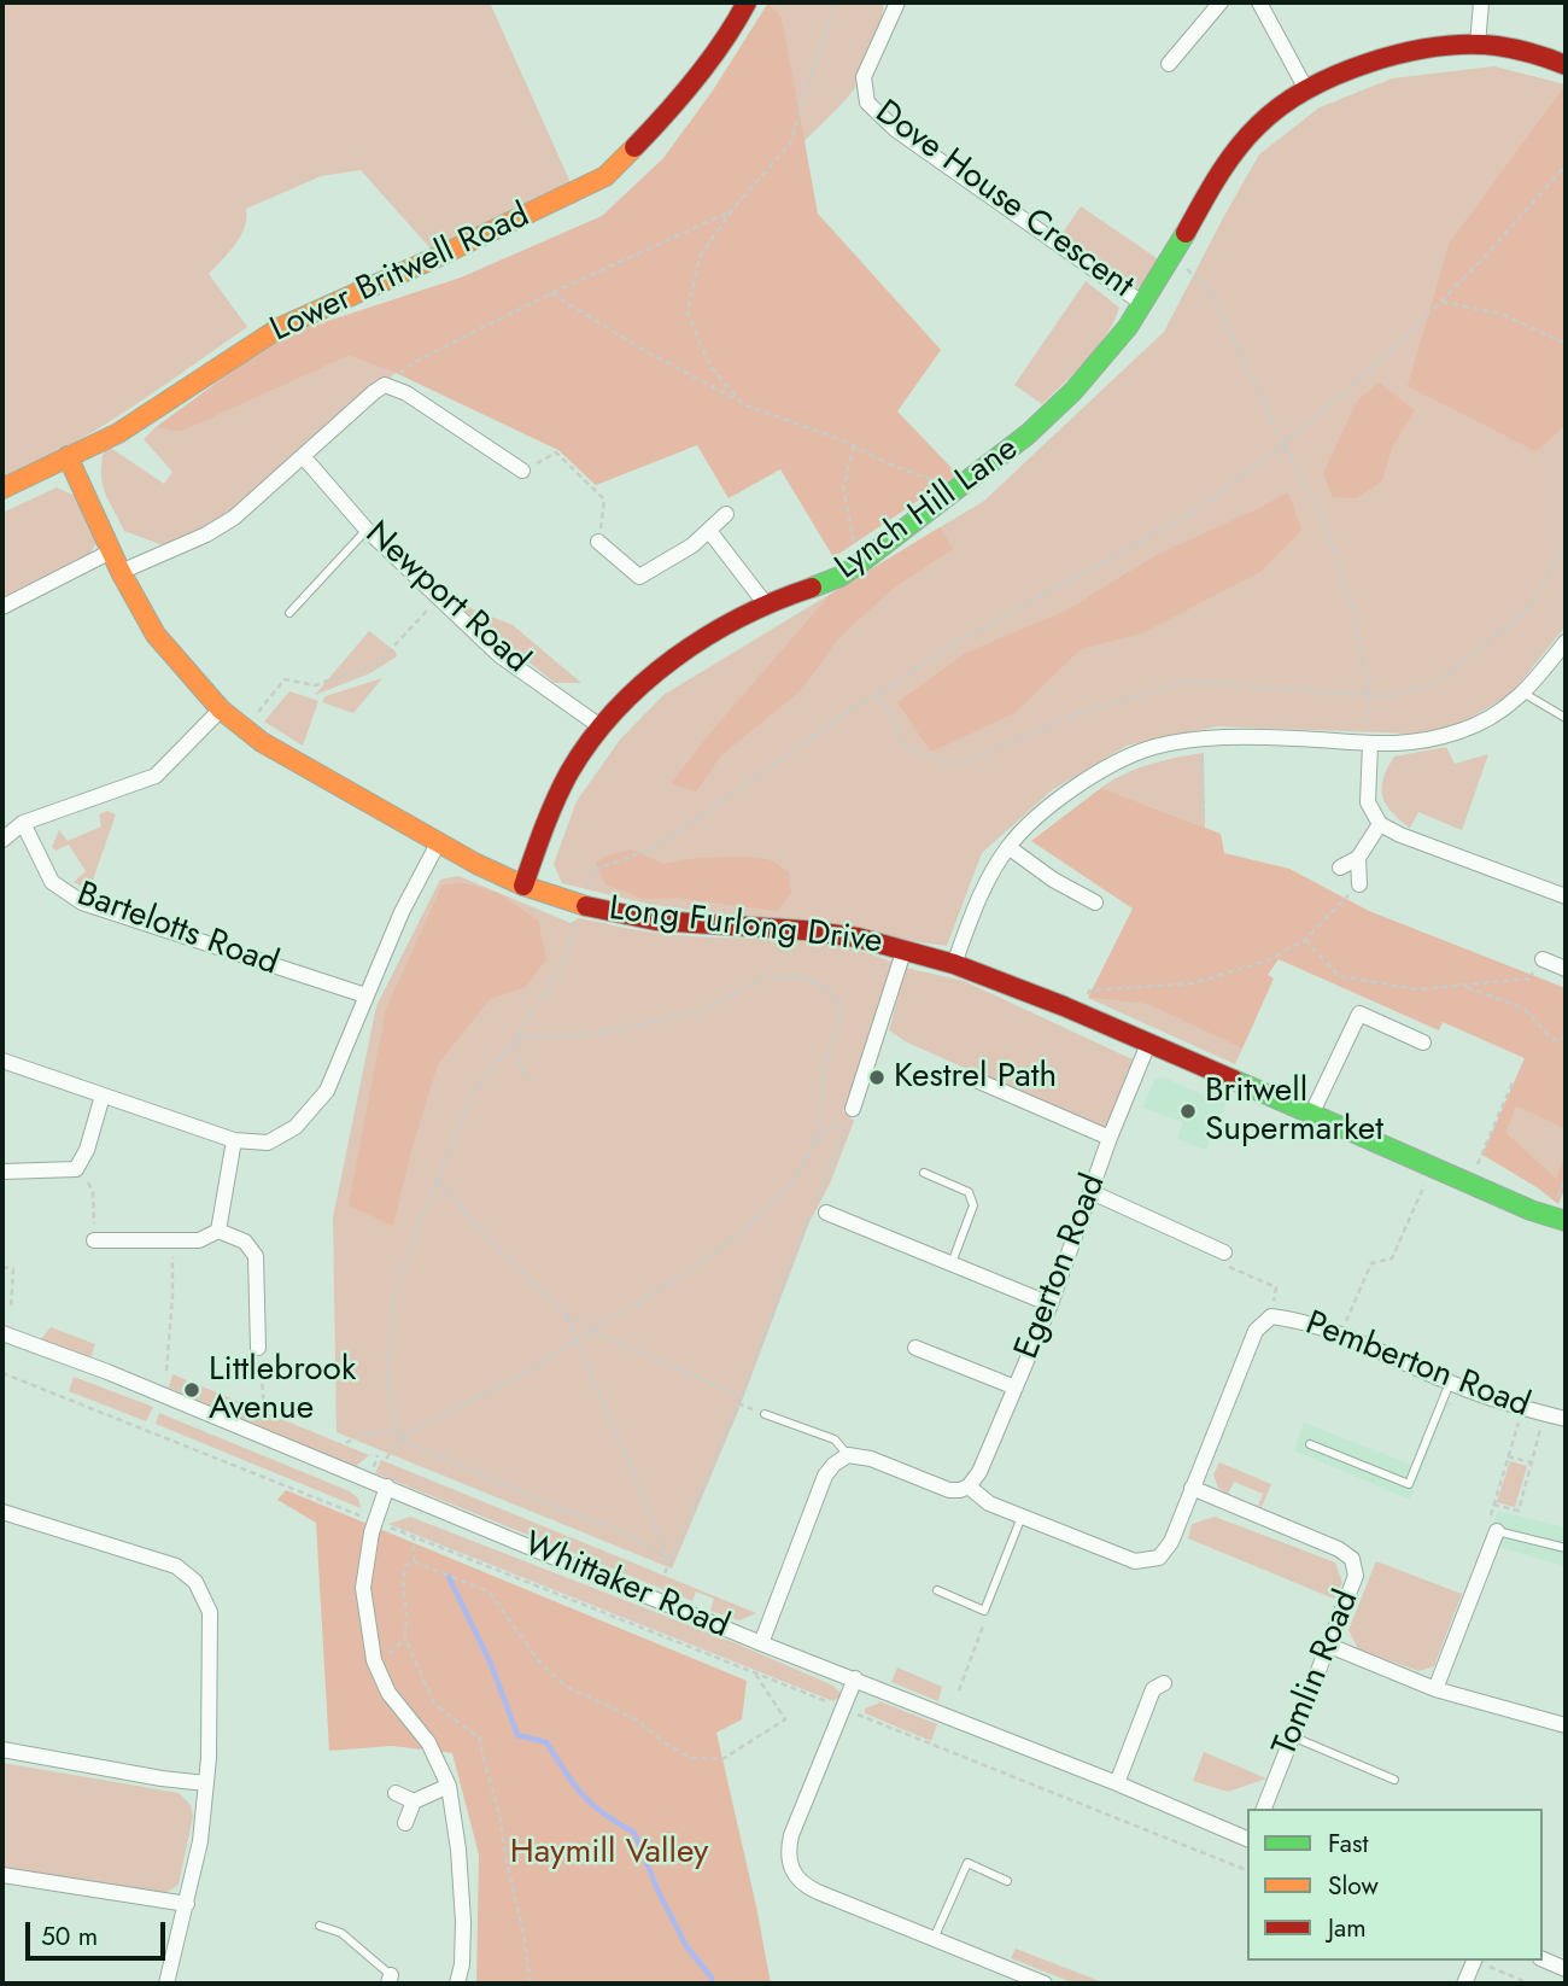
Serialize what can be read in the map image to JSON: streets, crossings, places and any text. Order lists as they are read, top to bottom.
{
  "streets": {
    "street": [
      "Dove House Crescent",
      "Lower Britwell Road",
      "Lynch Hill Lane",
      "Newport Road",
      "Long Furlong Drive",
      "Bartelotts Road",
      "Egerton Road",
      "Pemberton Road",
      "Whittaker Road",
      "Tomlin Road"
    ]
  },
  "crossings": [
    ["Dove House Crescent", "Lynch Hill Lane"],
    ["Lower Britwell Road", "Long Furlong Drive"],
    ["Lynch Hill Lane", "Newport Road"],
    ["Lynch Hill Lane", "Long Furlong Drive"],
    ["Long Furlong Drive", "Egerton Road"],
    ["Egerton Road", "Pemberton Road"],
    ["Pemberton Road", "Tomlin Road"]
  ],
  "parks": ["Haymill Valley"],
  "places": ["Kestrel Path", "Britwell Supermarket", "Littlebrook Avenue"],
  "legend": ["Fast", "Slow", "Jam"],
  "scale_bar": "50 m"
}
